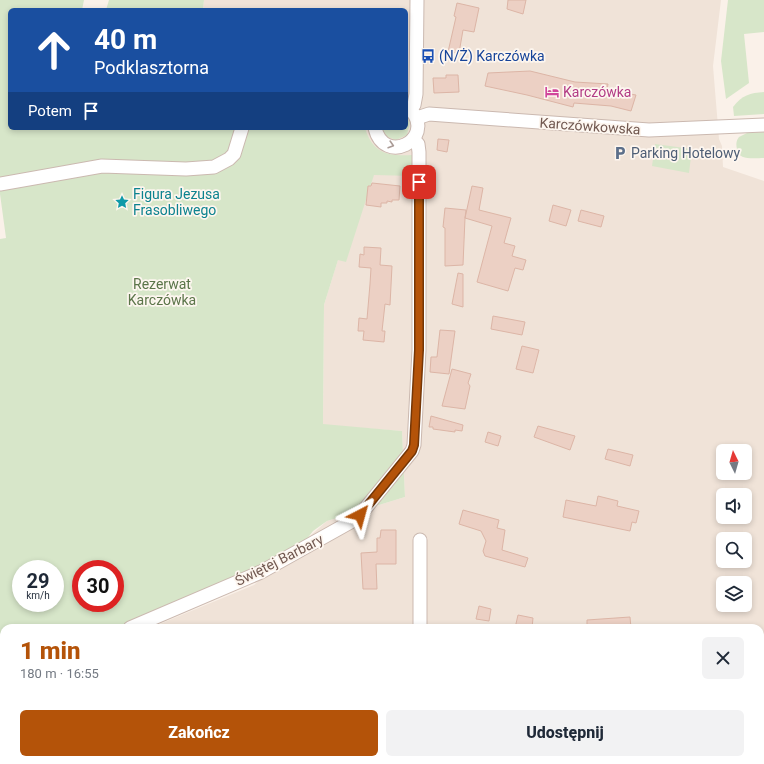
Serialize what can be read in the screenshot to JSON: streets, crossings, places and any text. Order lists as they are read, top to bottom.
{
  "streets": {
    "street": ["Karczówkowska", "Świętej Barbary"]
  },
  "parks": ["Rezerwat Karczówka"],
  "places": {
    "bus stop": ["(N/Ż) Karczówka"],
    "hotel": ["Karczówka"],
    "parking": ["Parking Hotelowy"],
    "place": ["Figura Jezusa Frasobliwego"]
  },
  "north": "top",
  "page": {
    "turn": ["40 m", "Podklasztorna"],
    "then": "Potem",
    "speed": "29 km/h",
    "limit": "30",
    "heading": ["1 min", "180 m · 16:55"],
    "buttons": ["Zakończ", "Udostępnij"]
  }
}
